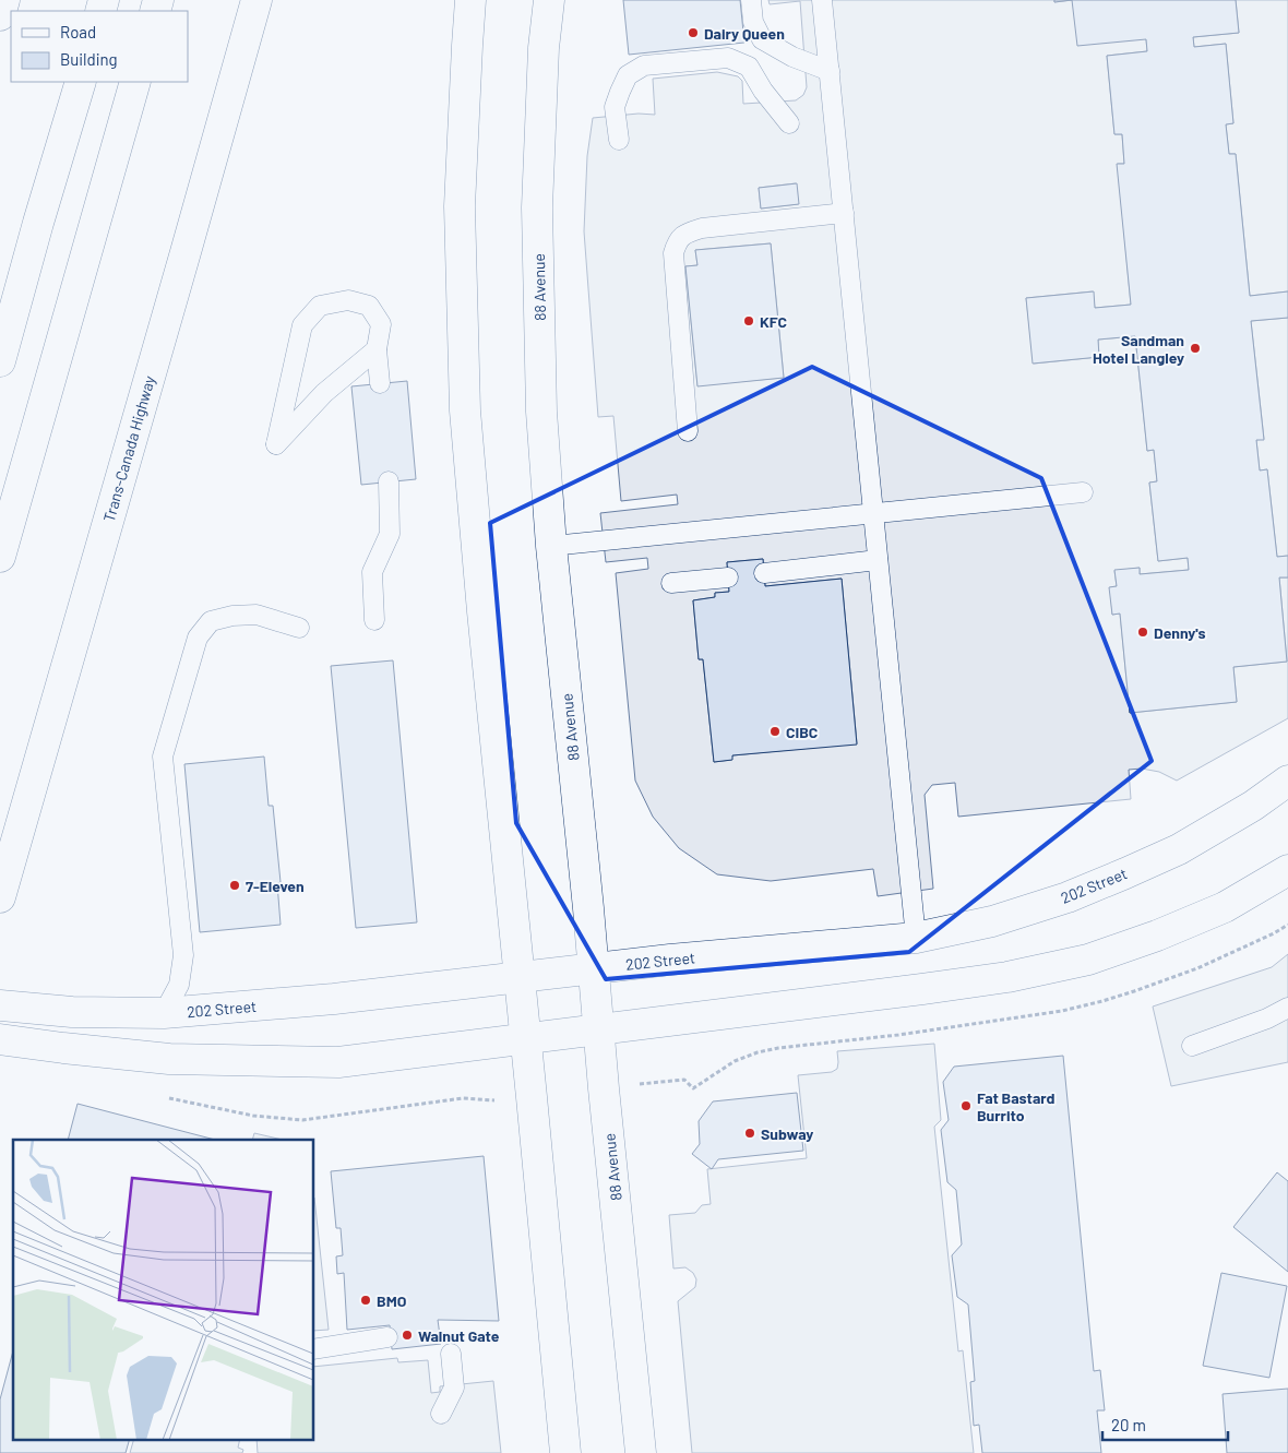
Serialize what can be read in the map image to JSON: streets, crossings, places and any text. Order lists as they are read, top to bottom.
{
  "streets": {
    "main road": ["88 Avenue", "Trans-Canada Highway", "202 Street"]
  },
  "crossings": [
    ["88 Avenue", "202 Street"]
  ],
  "places": [
    "Dairy Queen",
    "KFC",
    "Sandman Hotel Langley",
    "Denny's",
    "CIBC",
    "7-Eleven",
    "Fat Bastard Burrito",
    "Subway",
    "BMO",
    "Walnut Gate"
  ],
  "legend": ["Road", "Building"],
  "scale_bar": "20 m"
}
